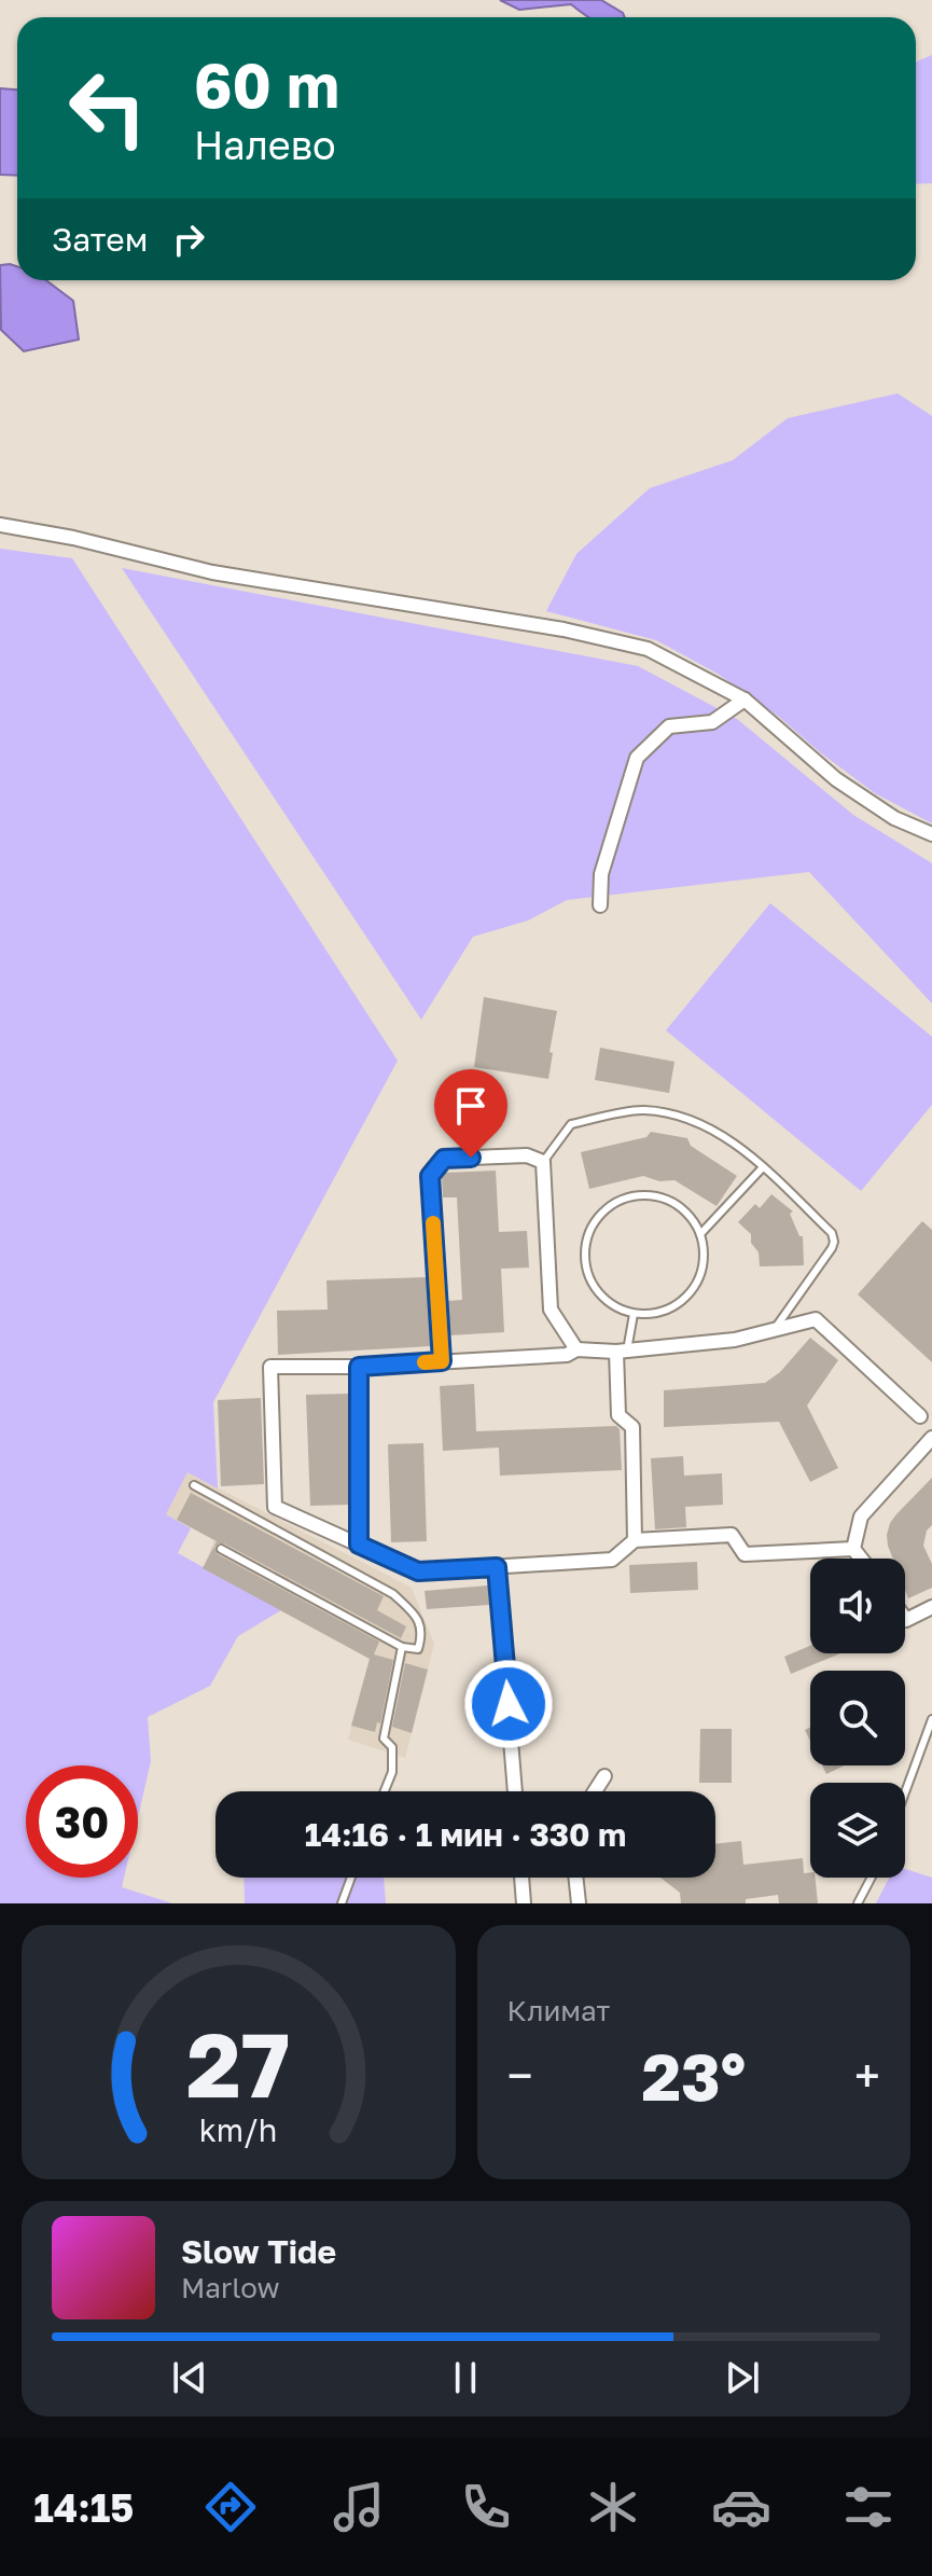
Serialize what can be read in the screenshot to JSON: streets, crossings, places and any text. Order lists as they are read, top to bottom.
{
  "page": {
    "turn": ["60 m", "Налево"],
    "then": "Затем",
    "limit": "30",
    "trip": "14:16 · 1 мин · 330 m",
    "tile": "Климат",
    "heat": ["−", "23°", "+"],
    "song": ["Slow Tide", "Marlow"],
    "tabs": "14:15",
    "gauge": ["27", "km/h"]
  }
}
